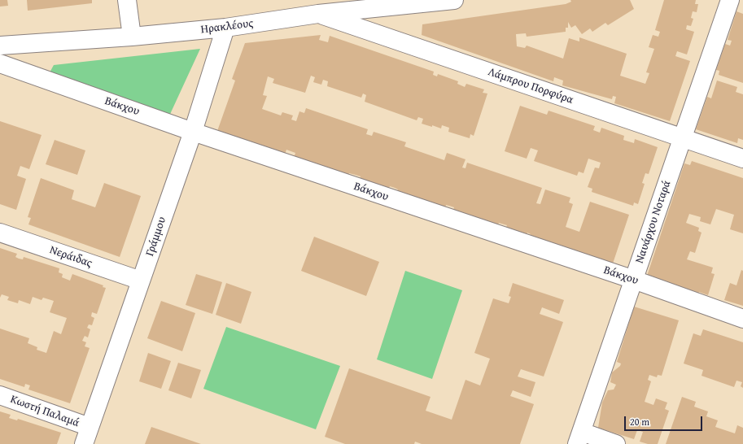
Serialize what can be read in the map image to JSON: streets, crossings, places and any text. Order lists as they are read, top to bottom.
{
  "streets": {
    "street": [
      "Ηρακλέους",
      "Λάμπρου Πορφύρα",
      "Βάκχου",
      "Ναυάρχου Νοταρά",
      "Γράμμου",
      "Νεράιδας",
      "Κωστή Παλαμά"
    ]
  },
  "crossings": [
    ["Ηρακλέους", "Λάμπρου Πορφύρα"],
    ["Ηρακλέους", "Γράμμου"],
    ["Λάμπρου Πορφύρα", "Ναυάρχου Νοταρά"],
    ["Βάκχου", "Ναυάρχου Νοταρά"],
    ["Βάκχου", "Γράμμου"],
    ["Γράμμου", "Νεράιδας"],
    ["Γράμμου", "Κωστή Παλαμά"]
  ],
  "scale_bar": "20 m"
}
